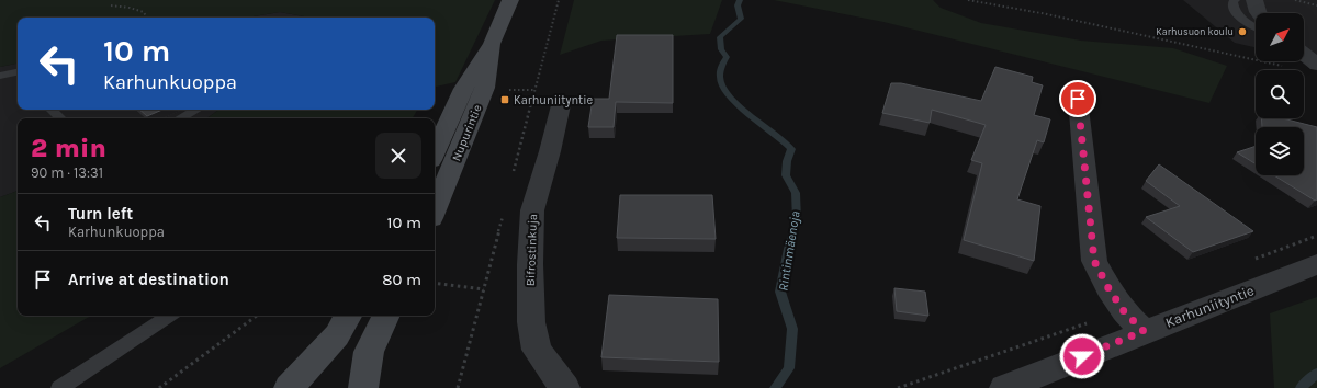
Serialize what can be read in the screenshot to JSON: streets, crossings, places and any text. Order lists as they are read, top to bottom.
{
  "streets": {
    "main road": ["Nupurintie"],
    "street": ["Bifrostinkuja", "Karhuniityntie"]
  },
  "water": ["Rintinmäenoja"],
  "places": {
    "other": ["Karhusuon koulu"],
    "transit": ["Karhuniityntie"]
  },
  "north": "top right",
  "page": {
    "turn": ["10 m", "Karhunkuoppa"],
    "heading": ["2 min", "90 m · 13:31"],
    "list": [
      {
        "name": "Turn left",
        "note": "Karhunkuoppa",
        "value": "10 m"
      },
      {
        "name": "Arrive at destination",
        "value": "80 m"
      }
    ]
  }
}
